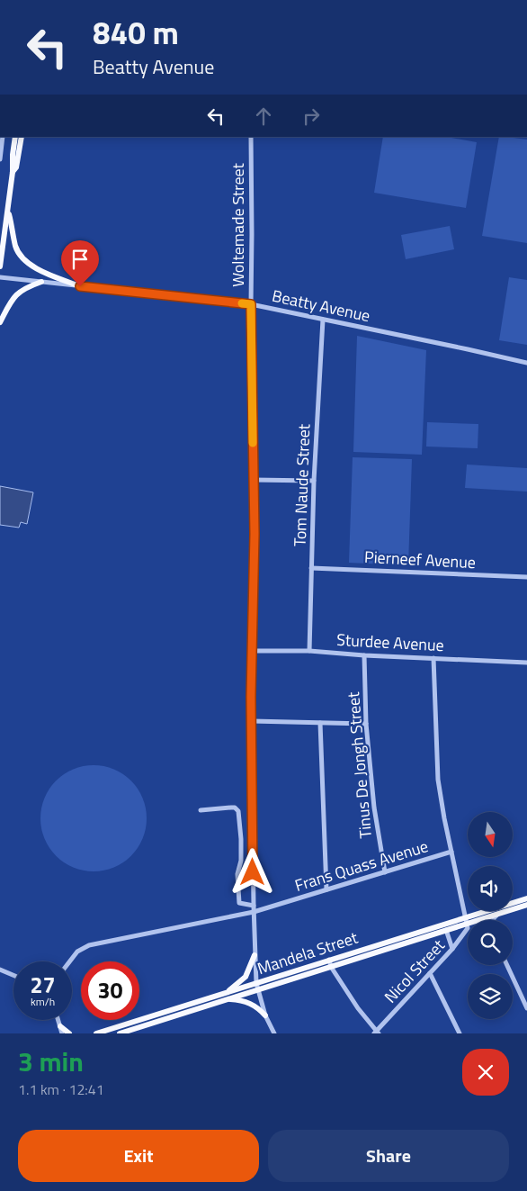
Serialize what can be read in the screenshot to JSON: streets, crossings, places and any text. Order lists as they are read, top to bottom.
{
  "streets": {
    "main road": ["Mandela Street"],
    "street": [
      "Woltemade Street",
      "Beatty Avenue",
      "Tom Naude Street",
      "Pierneef Avenue",
      "Sturdee Avenue",
      "Tinus De Jongh Street",
      "Frans Quass Avenue",
      "Nicol Street"
    ]
  },
  "crossings": [
    ["Woltemade Street", "Beatty Avenue"],
    ["Woltemade Street", "Sturdee Avenue"],
    ["Woltemade Street", "Frans Quass Avenue"],
    ["Woltemade Street", "Mandela Street"],
    ["Beatty Avenue", "Tom Naude Street"],
    ["Tom Naude Street", "Pierneef Avenue"],
    ["Tom Naude Street", "Sturdee Avenue"],
    ["Sturdee Avenue", "Tinus De Jongh Street"],
    ["Tinus De Jongh Street", "Frans Quass Avenue"],
    ["Mandela Street", "Nicol Street"]
  ],
  "north": "bottom",
  "page": {
    "turn": ["840 m", "Beatty Avenue"],
    "speed": "27 km/h",
    "limit": "30",
    "heading": ["3 min", "1.1 km · 12:41"],
    "buttons": ["Exit", "Share"]
  }
}
